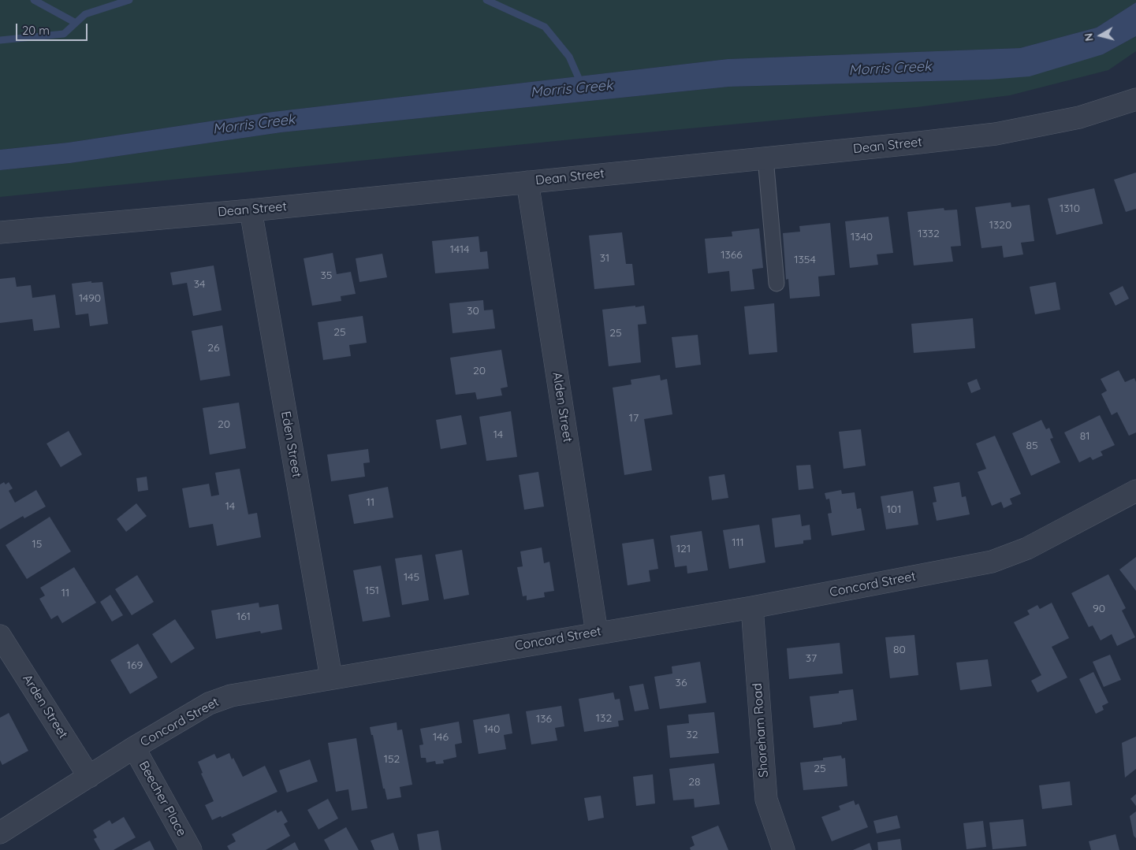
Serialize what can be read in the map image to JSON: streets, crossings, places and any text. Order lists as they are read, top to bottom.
{
  "streets": {
    "street": [
      "Dean Street",
      "Alden Street",
      "Eden Street",
      "Concord Street",
      "Arden Street",
      "Shoreham Road",
      "Beecher Place"
    ]
  },
  "crossings": [
    ["Dean Street", "Alden Street"],
    ["Dean Street", "Eden Street"],
    ["Alden Street", "Concord Street"],
    ["Eden Street", "Concord Street"],
    ["Concord Street", "Arden Street"],
    ["Concord Street", "Shoreham Road"],
    ["Concord Street", "Beecher Place"]
  ],
  "water": ["Morris Creek"],
  "house_numbers": [
    "1310",
    "1320",
    "1332",
    "1340",
    "1414",
    "1366",
    "31",
    "1354",
    "35",
    "34",
    "1490",
    "30",
    "25",
    "25",
    "26",
    "20",
    "17",
    "20",
    "14",
    "81",
    "85",
    "11",
    "14",
    "101",
    "111",
    "15",
    "121",
    "145",
    "151",
    "11",
    "90",
    "161",
    "80",
    "37",
    "169",
    "36",
    "132",
    "136",
    "140",
    "32",
    "146",
    "152",
    "25",
    "28"
  ],
  "scale_bar": "20 m",
  "north": "left"
}
